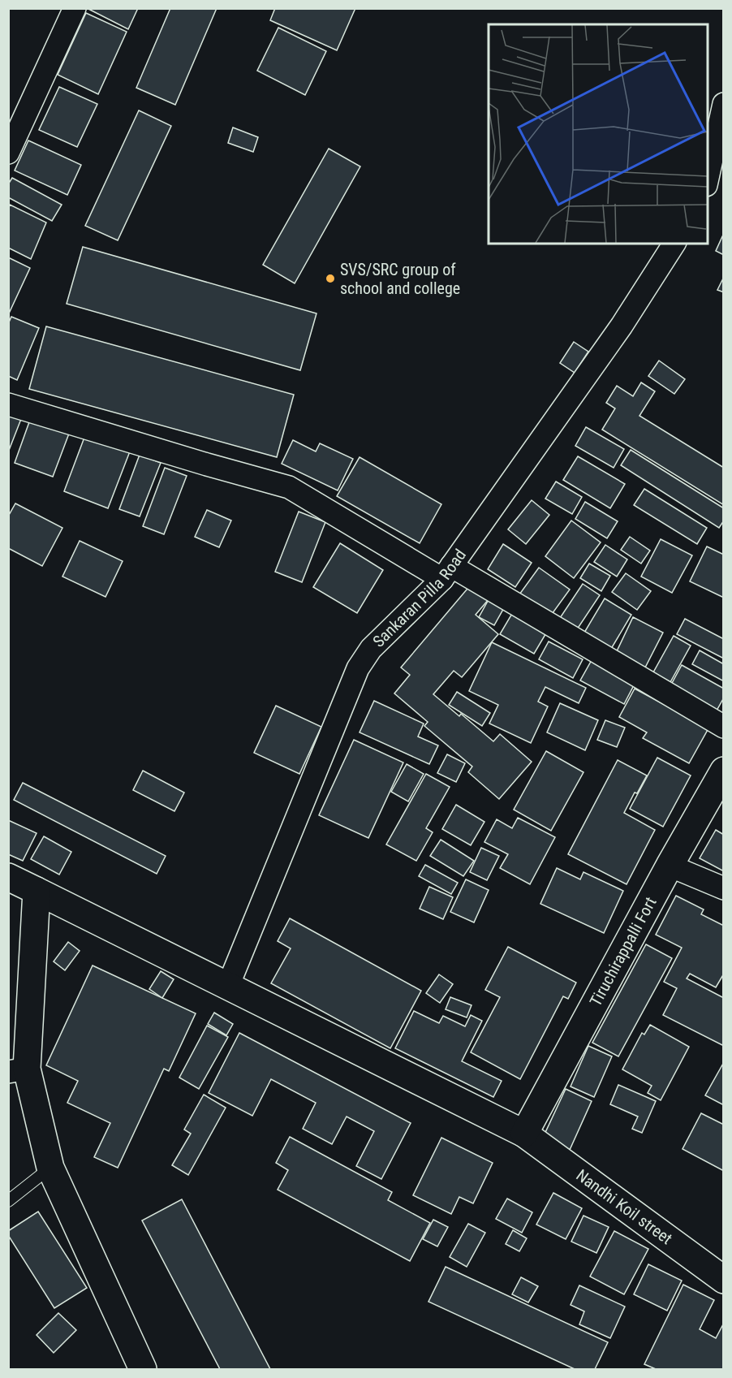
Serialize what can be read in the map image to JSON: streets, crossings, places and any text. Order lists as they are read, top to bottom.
{
  "streets": {
    "street": ["Sankaran Pilla Road", "Tiruchirappalli Fort", "Nandhi Koil street"]
  },
  "crossings": [
    ["Sankaran Pilla Road", "Nandhi Koil street"],
    ["Tiruchirappalli Fort", "Nandhi Koil street"]
  ],
  "places": ["SVS/SRC group of school and college"]
}
